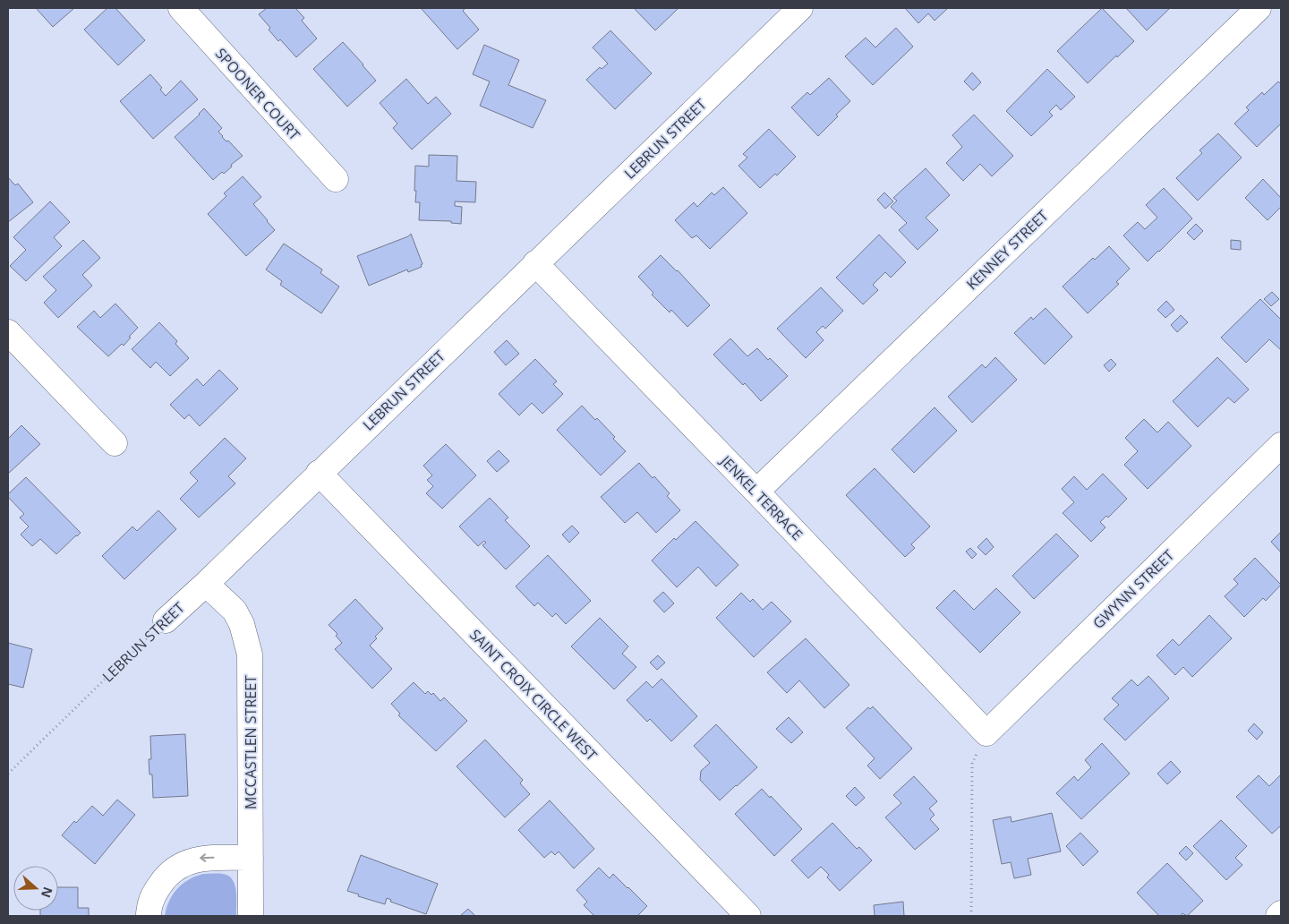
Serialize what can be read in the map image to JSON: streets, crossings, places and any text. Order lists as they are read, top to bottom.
{
  "streets": {
    "street": [
      "SPOONER COURT",
      "LEBRUN STREET",
      "KENNEY STREET",
      "JENKEL TERRACE",
      "GWYNN STREET",
      "SAINT CROIX CIRCLE WEST",
      "MCCASTLEN STREET"
    ]
  },
  "crossings": [
    ["LEBRUN STREET", "JENKEL TERRACE"],
    ["LEBRUN STREET", "SAINT CROIX CIRCLE WEST"],
    ["LEBRUN STREET", "MCCASTLEN STREET"],
    ["KENNEY STREET", "JENKEL TERRACE"],
    ["JENKEL TERRACE", "GWYNN STREET"]
  ],
  "north": "right"
}
